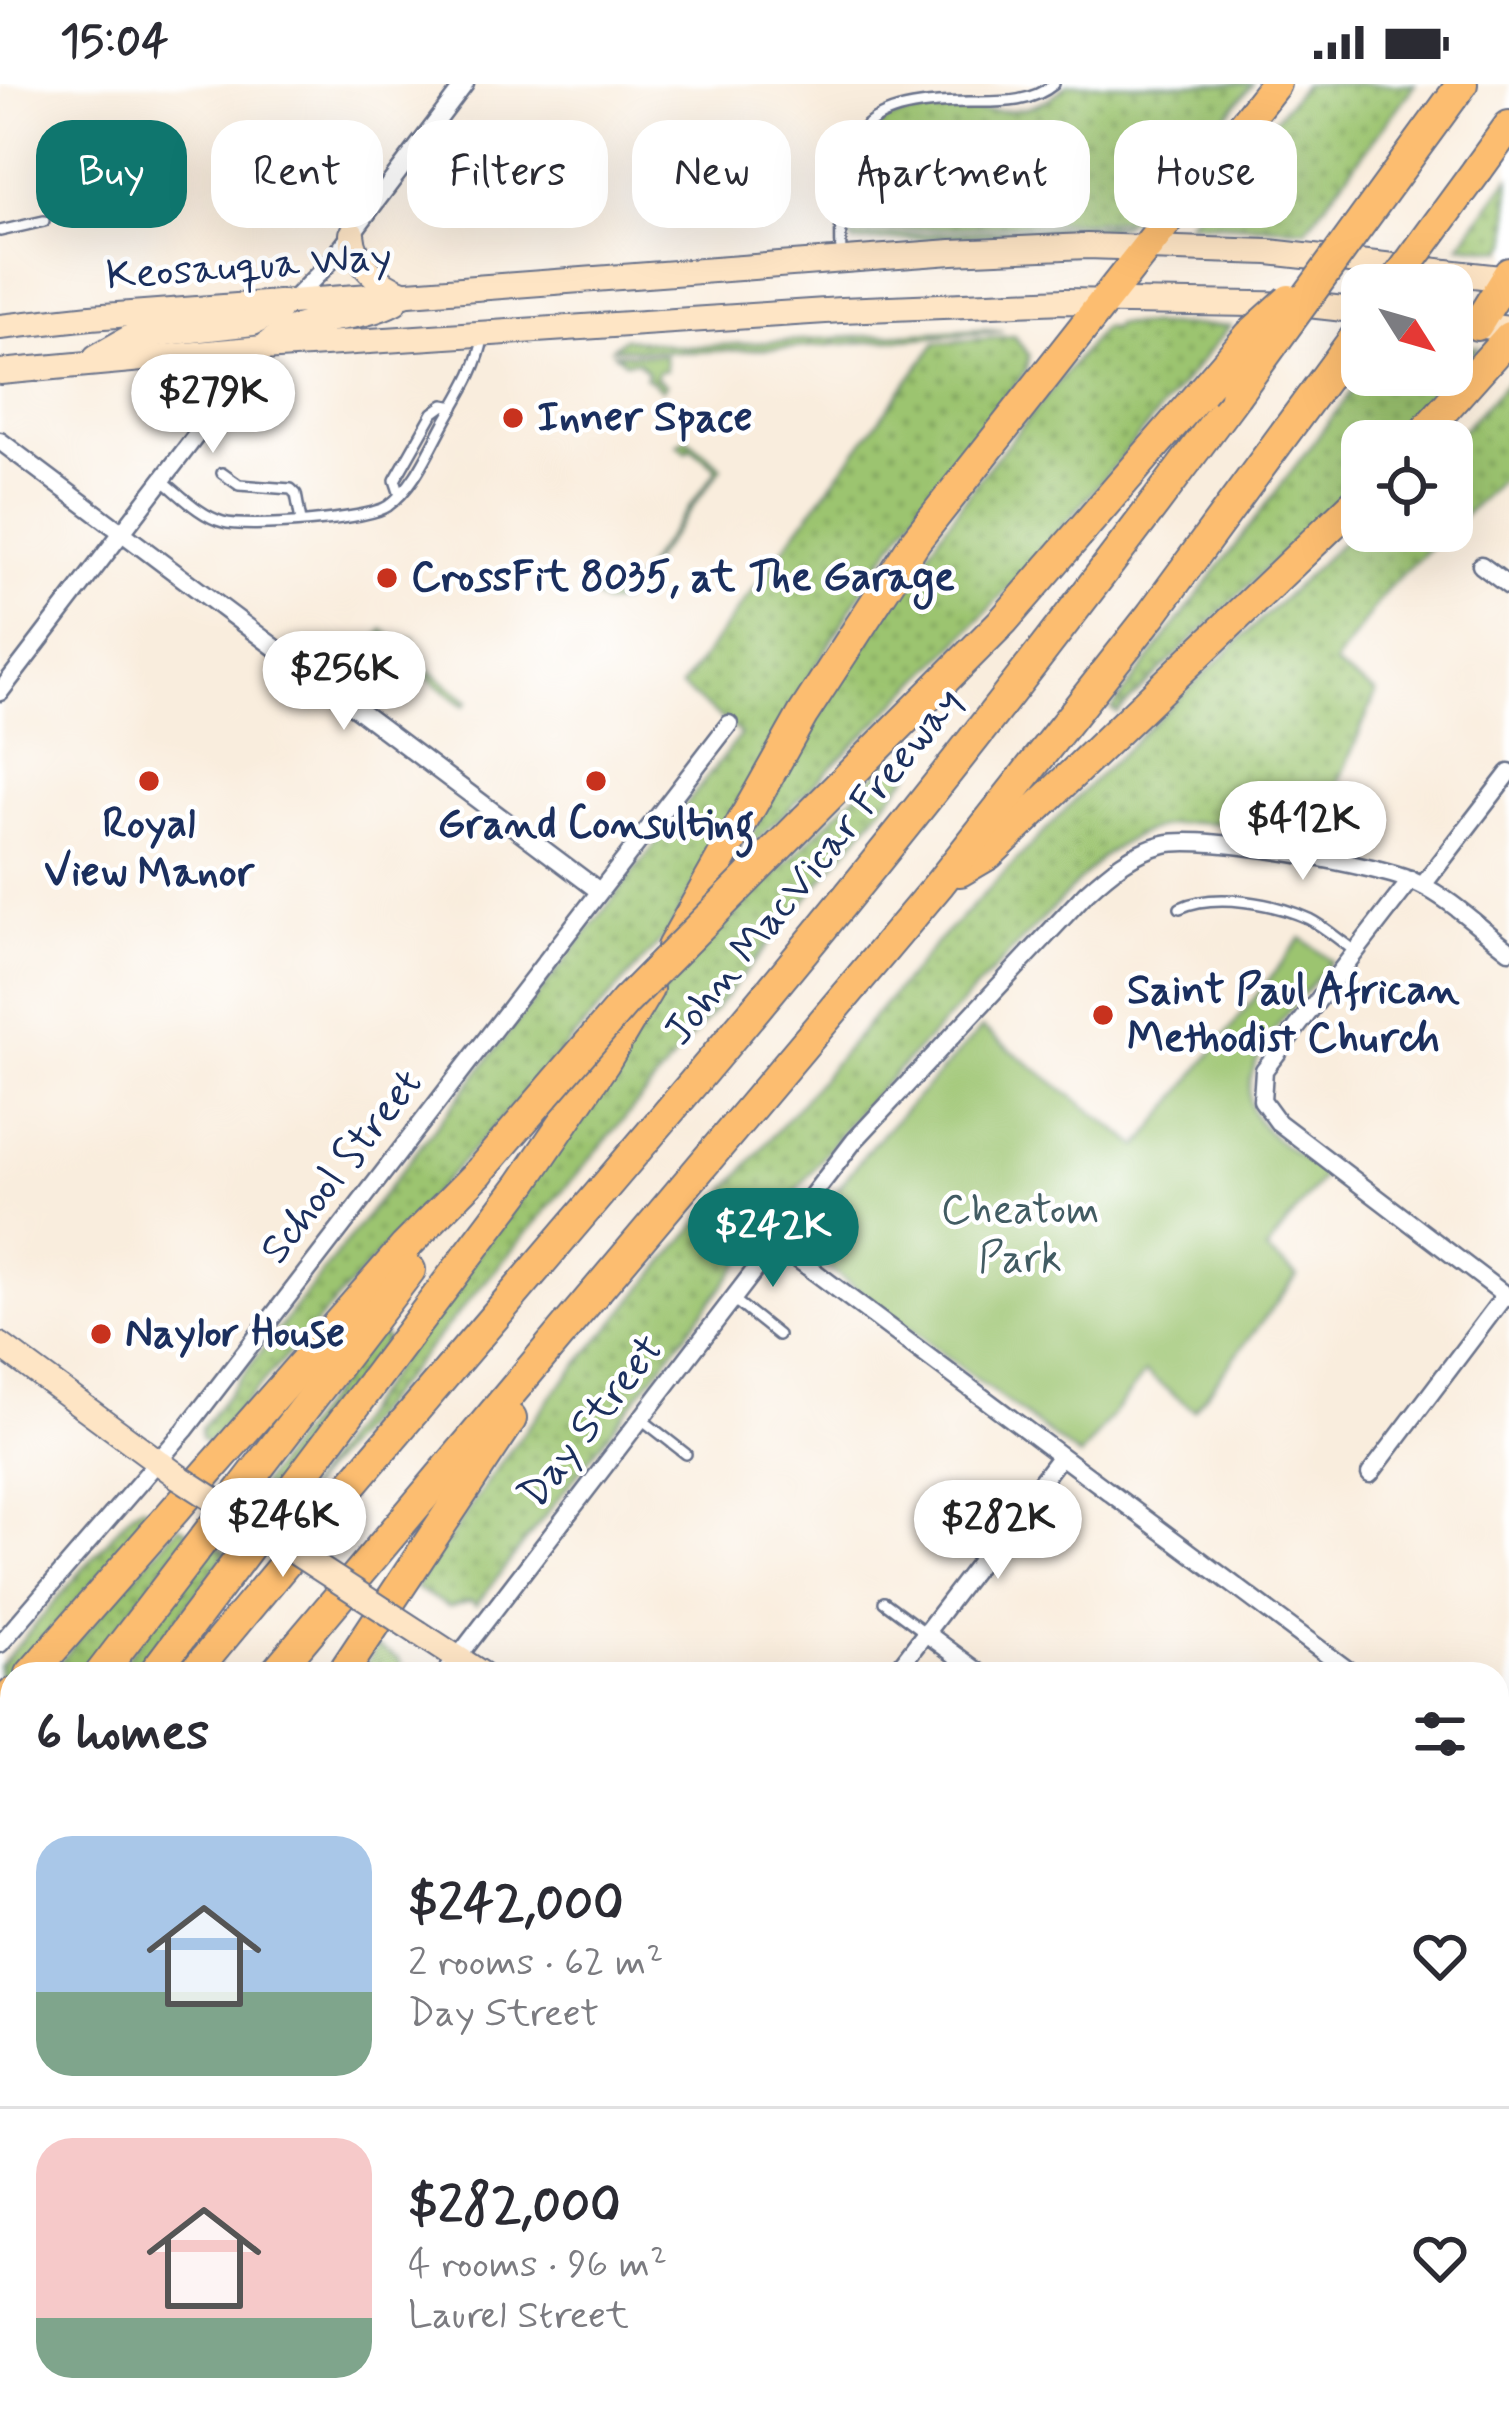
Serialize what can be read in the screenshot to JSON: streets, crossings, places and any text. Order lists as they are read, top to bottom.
{
  "streets": {
    "highway": ["John MacVicar Freeway"],
    "main road": ["Keosauqua Way"],
    "street": ["School Street", "Day Street"]
  },
  "parks": ["Cheatom Park"],
  "places": [
    "Inner Space",
    "CrossFit 8035, at The Garage",
    "Royal View Manor",
    "Grand Consulting",
    "Saint Paul African Methodist Church",
    "Naylor House"
  ],
  "north": "bottom right",
  "page": {
    "status": "15:04",
    "chip": [
      "Buy",
      "Rent",
      "Filters",
      "New",
      "Apartment",
      "House"
    ],
    "price": [
      "$279K",
      "$256K",
      "$412K",
      "$242K",
      "$246K",
      "$282K"
    ],
    "heading": "6 homes",
    "list": [
      {
        "name": "$242,000",
        "note": "2 rooms · 62 m² · Day Street"
      },
      {
        "name": "$282,000",
        "note": "4 rooms · 96 m² · Laurel Street"
      }
    ]
  }
}
